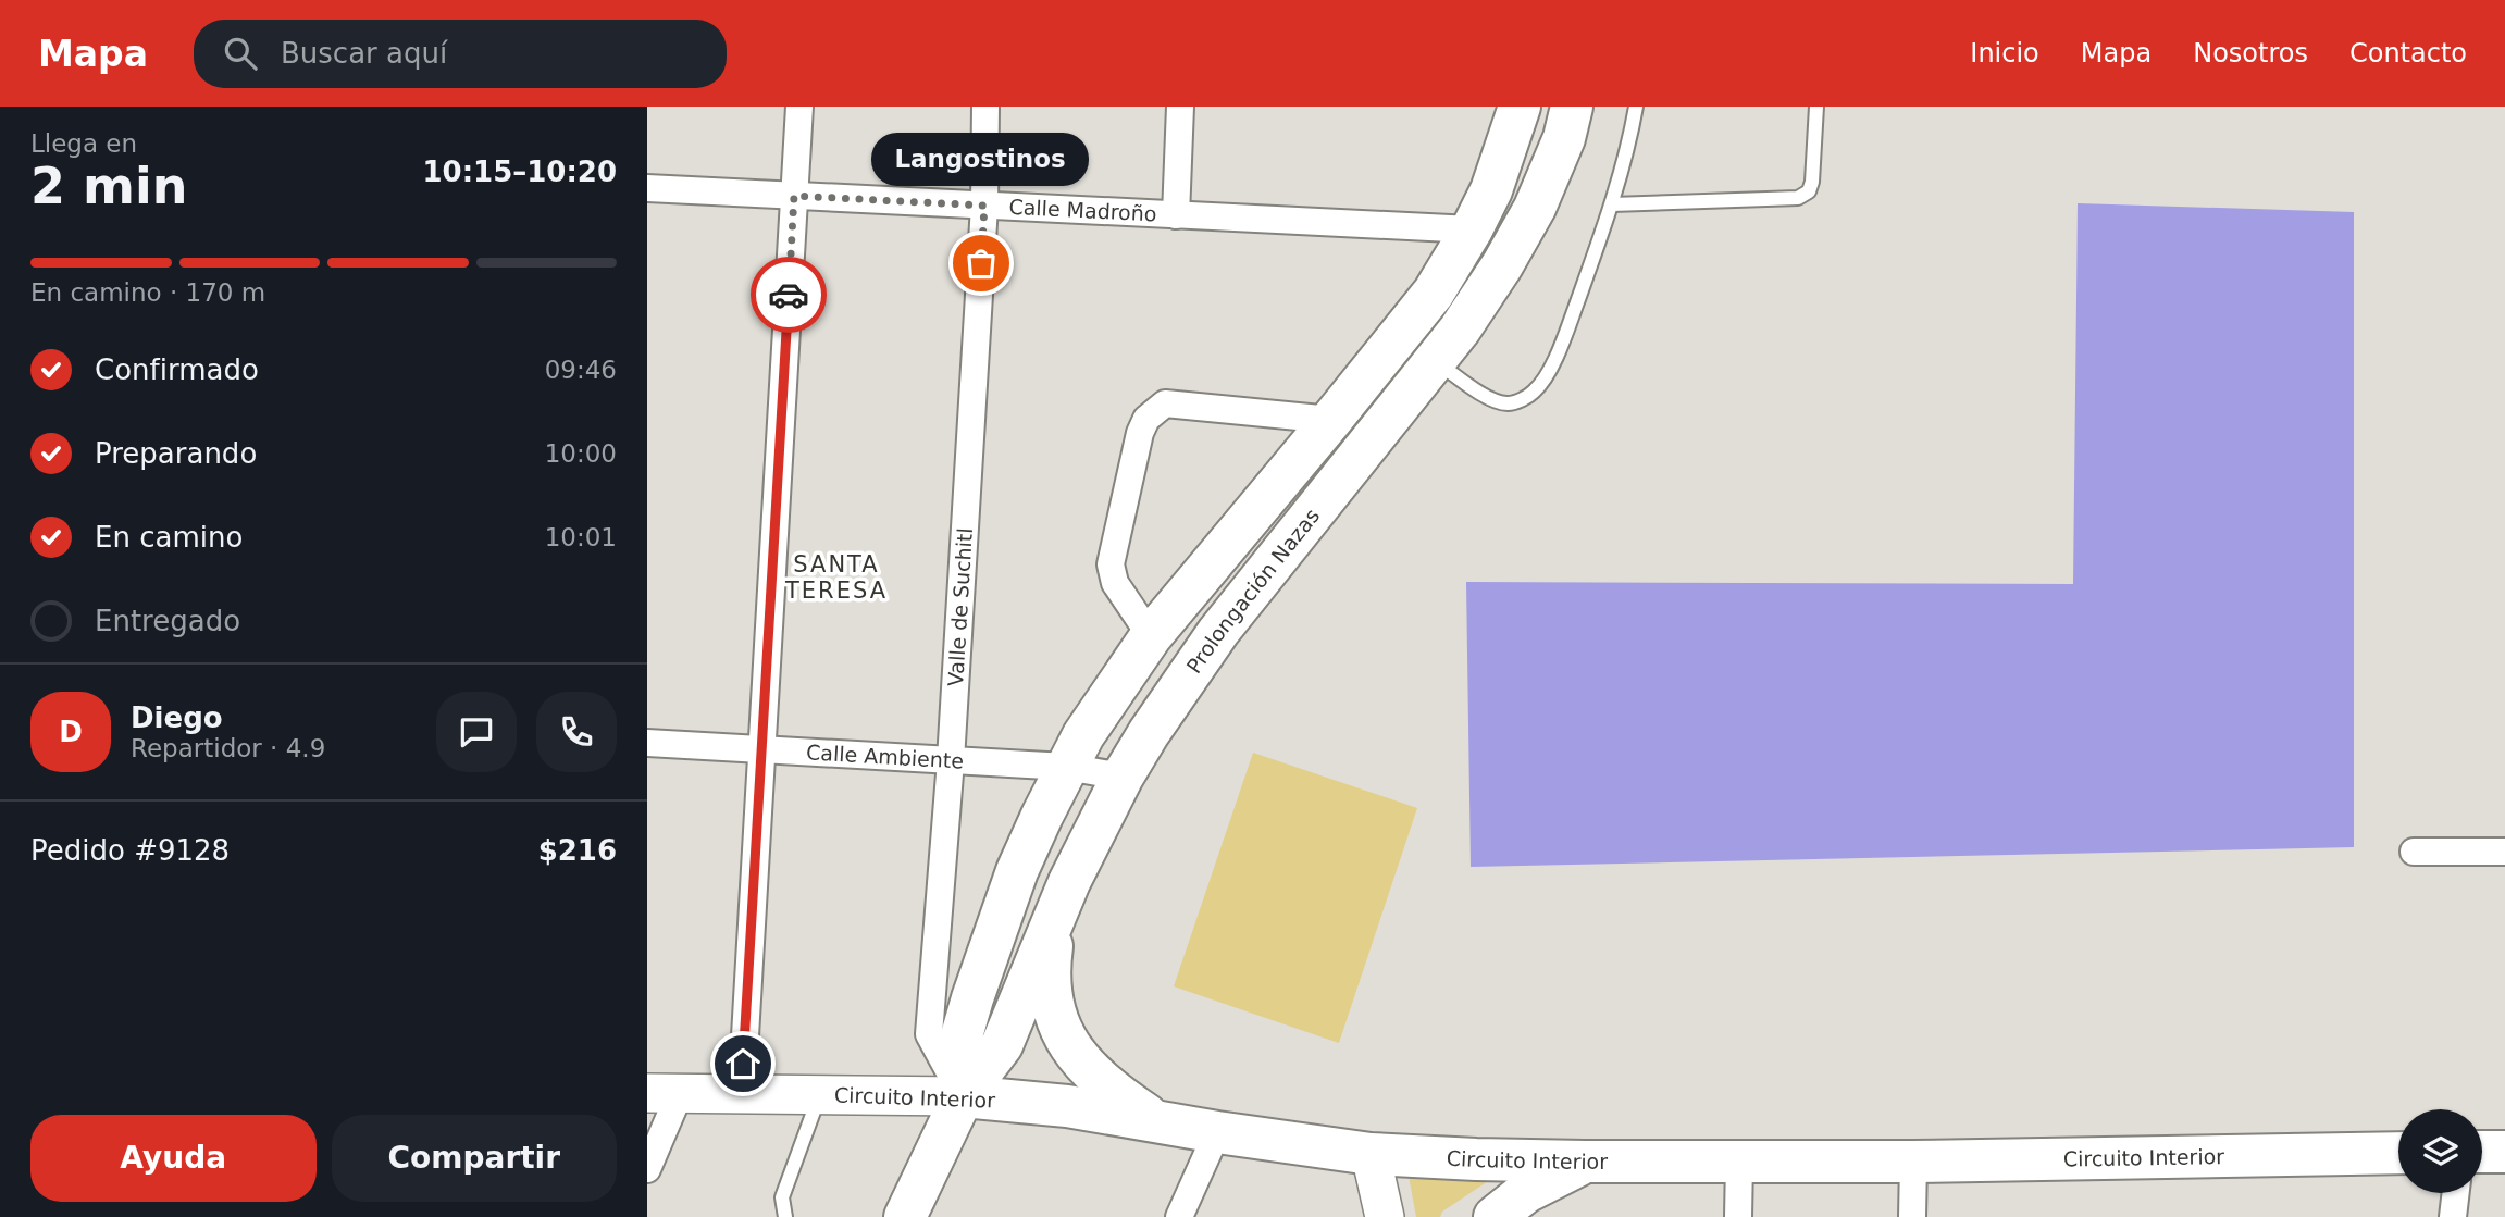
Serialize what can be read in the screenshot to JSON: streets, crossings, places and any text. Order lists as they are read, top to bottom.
{
  "streets": {
    "main road": ["Prolongación Nazas", "Circuito Interior"],
    "street": ["Calle Madroño", "Valle de Suchitl", "Calle Ambiente"]
  },
  "crossings": [
    ["Calle Madroño", "Prolongación Nazas"],
    ["Calle Madroño", "Valle de Suchitl"],
    ["Prolongación Nazas", "Valle de Suchitl"],
    ["Prolongación Nazas", "Calle Ambiente"],
    ["Prolongación Nazas", "Circuito Interior"],
    ["Valle de Suchitl", "Calle Ambiente"],
    ["Valle de Suchitl", "Circuito Interior"]
  ],
  "districts": ["SANTA TERESA"],
  "places": ["Langostinos"],
  "page": {
    "header": "Mapa",
    "search": "Buscar aquí",
    "nav": [
      "Inicio",
      "Mapa",
      "Nosotros",
      "Contacto"
    ],
    "heading": ["2 min", "Llega en", "10:15–10:20"],
    "panel": [
      "Diego",
      "Repartidor · 4.9",
      "Pedido #9128",
      "$216"
    ],
    "bubble": "Langostinos",
    "bar": "En camino · 170 m",
    "list": [
      ["Confirmado", "09:46"],
      ["Preparando", "10:00"],
      ["En camino", "10:01"],
      "Entregado"
    ],
    "round": "D",
    "buttons": ["Ayuda", "Compartir"]
  }
}
